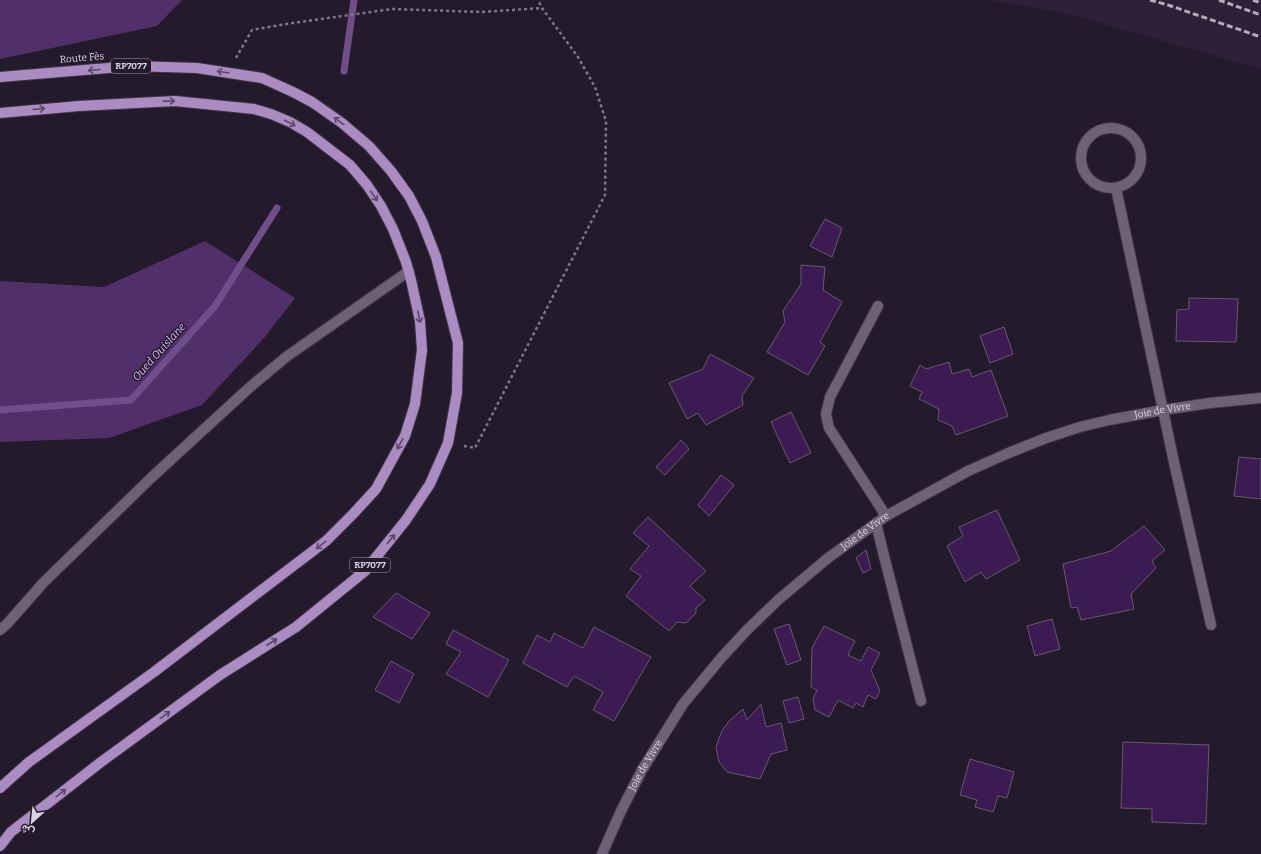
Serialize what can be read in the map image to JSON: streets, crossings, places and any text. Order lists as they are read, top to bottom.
{
  "streets": {
    "main road": ["Route Fès", "RP7077"],
    "street": ["Joie de Vivre"]
  },
  "crossings": [
    ["Route Fès", "RP7077"]
  ],
  "one_way": ["Route Fès"],
  "water": ["Oued Ouislane"],
  "north": "bottom left"
}
